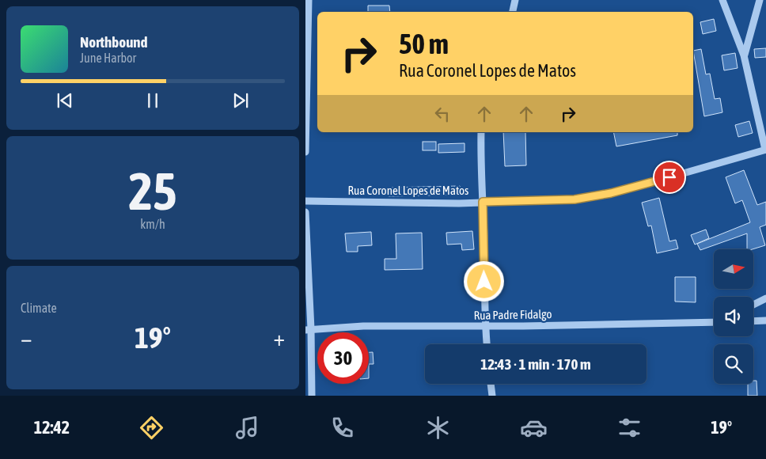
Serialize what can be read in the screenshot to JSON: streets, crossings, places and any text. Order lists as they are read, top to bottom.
{
  "streets": {
    "street": ["Rua Coronel Lopes de Matos", "Rua Padre Fidalgo"]
  },
  "north": "right",
  "page": {
    "turn": ["50 m", "Rua Coronel Lopes de Matos"],
    "song": ["Northbound", "June Harbor"],
    "tile": [
      ["25", "km/h"],
      "Climate"
    ],
    "heat": ["−", "19°", "+"],
    "limit": "30",
    "trip": "12:43 · 1 min · 170 m",
    "tabs": ["12:42", "19°"]
  }
}
